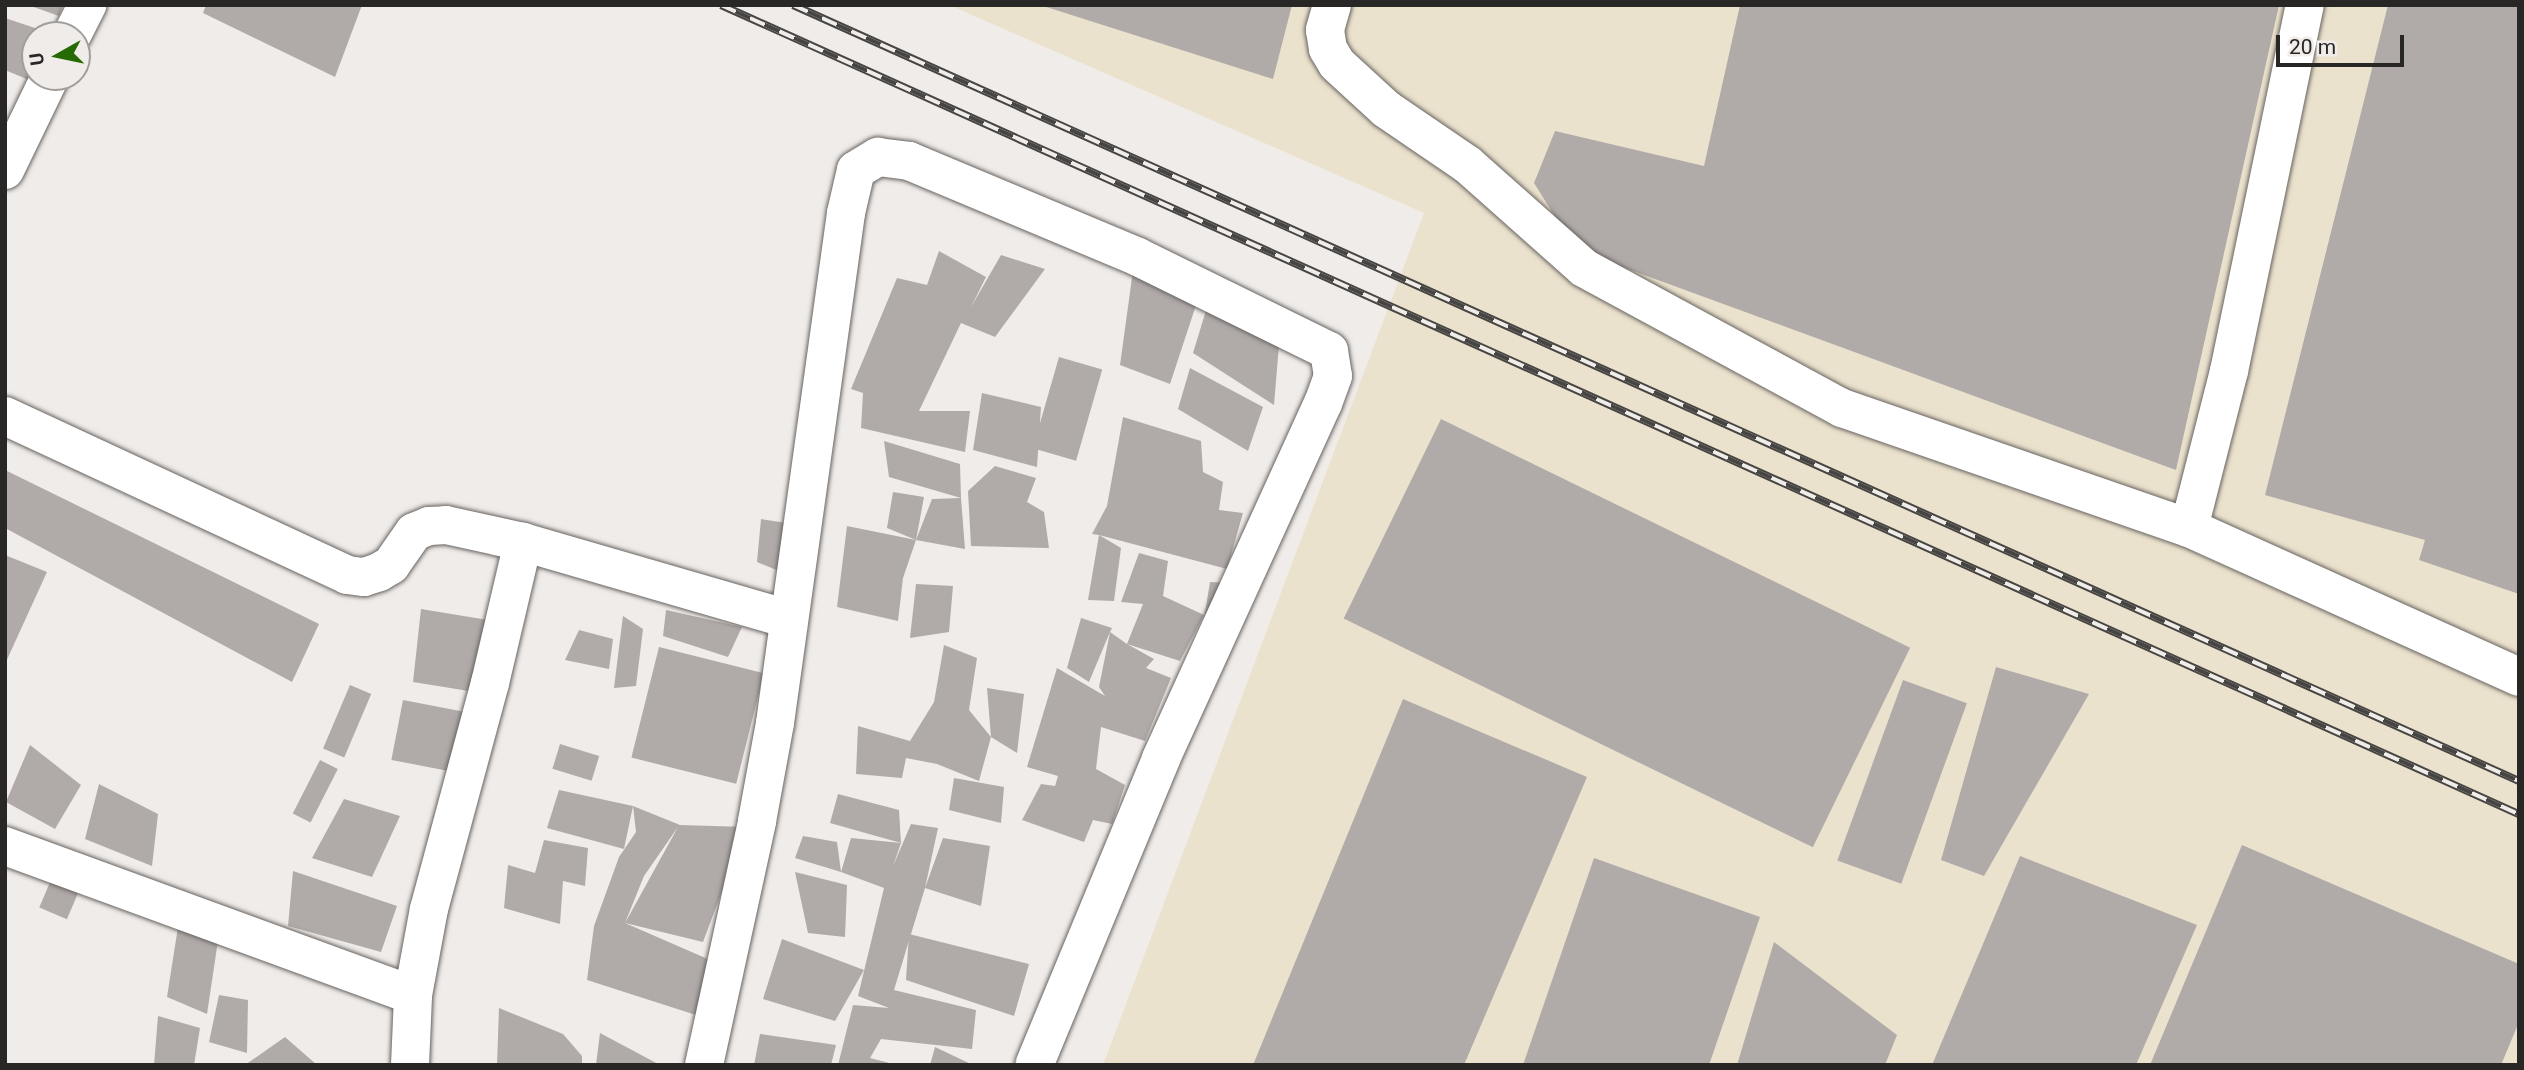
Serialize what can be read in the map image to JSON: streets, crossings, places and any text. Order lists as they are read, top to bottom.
{
  "scale_bar": "20 m",
  "north": "left"
}
